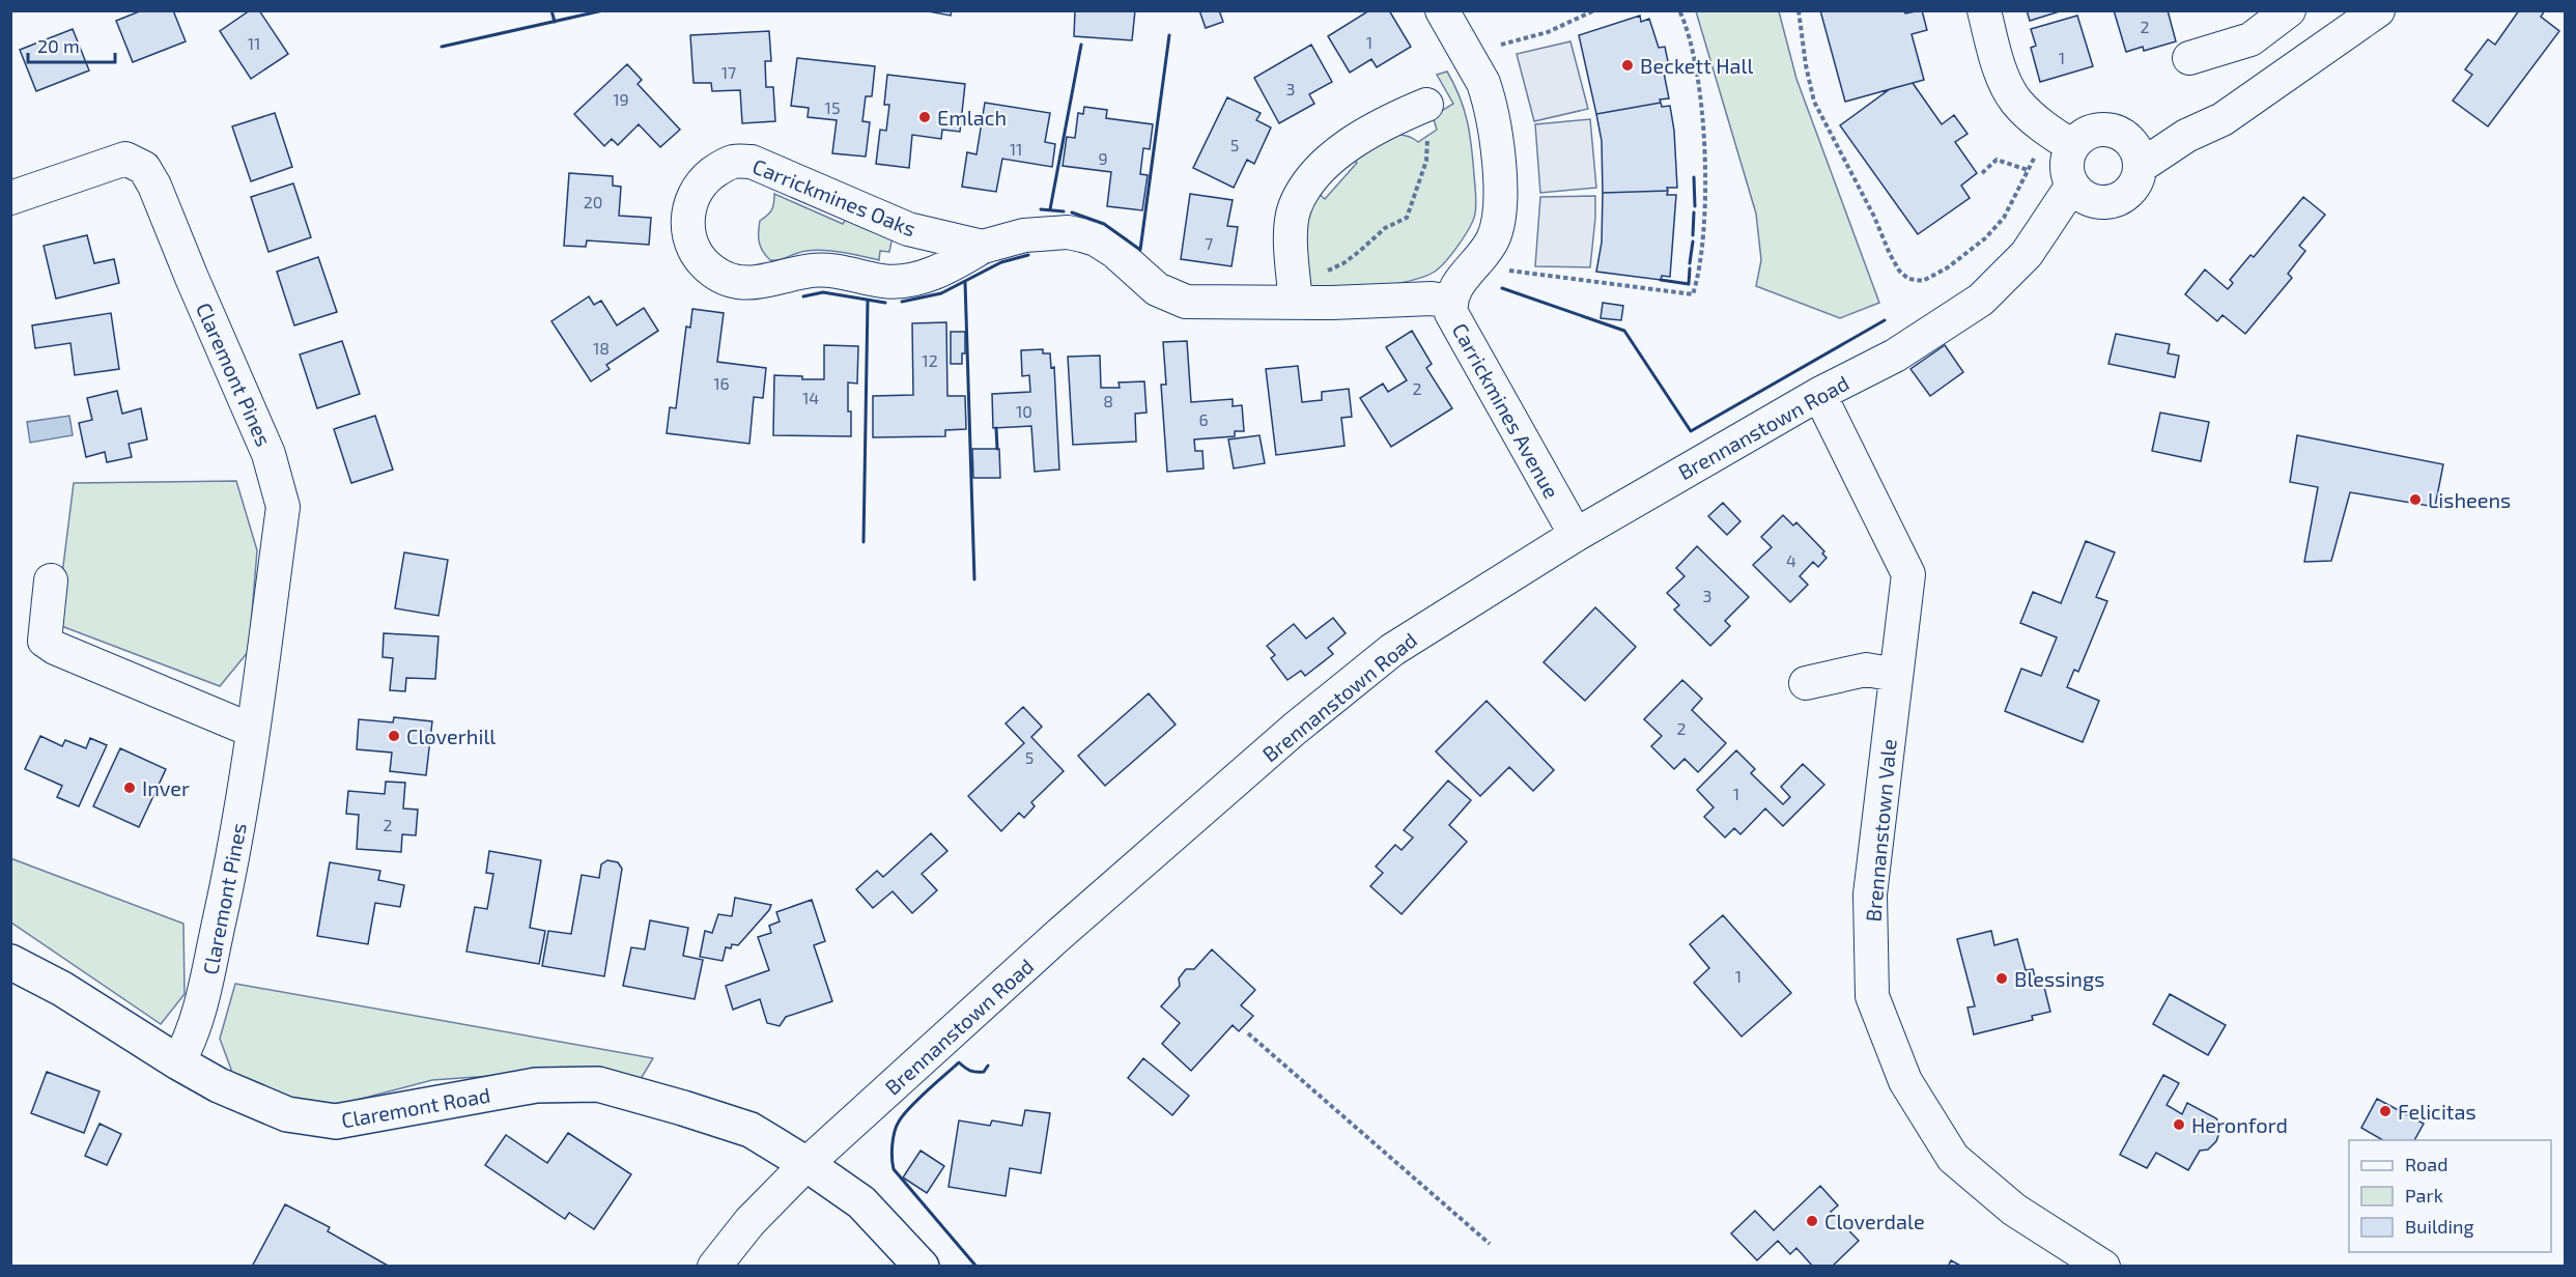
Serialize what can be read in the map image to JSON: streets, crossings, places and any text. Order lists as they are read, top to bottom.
{
  "streets": {
    "main road": ["Claremont Road"],
    "street": [
      "Carrickmines Oaks",
      "Claremont Pines",
      "Carrickmines Avenue",
      "Brennanstown Road",
      "Brennanstown Vale"
    ]
  },
  "crossings": [
    ["Carrickmines Oaks", "Carrickmines Avenue"],
    ["Claremont Pines", "Claremont Road"],
    ["Carrickmines Avenue", "Brennanstown Road"],
    ["Brennanstown Road", "Brennanstown Vale"],
    ["Brennanstown Road", "Claremont Road"]
  ],
  "places": [
    "Beckett Hall",
    "Emlach",
    "Lisheens",
    "Cloverhill",
    "Inver",
    "Blessings",
    "Felicitas",
    "Heronford",
    "Cloverdale"
  ],
  "house_numbers": [
    "2",
    "1",
    "11",
    "1",
    "17",
    "3",
    "19",
    "15",
    "5",
    "11",
    "9",
    "20",
    "7",
    "18",
    "12",
    "16",
    "2",
    "14",
    "8",
    "10",
    "6",
    "4",
    "3",
    "2",
    "5",
    "1",
    "2",
    "1"
  ],
  "legend": ["Road", "Park", "Building"],
  "scale_bar": "20 m"
}
